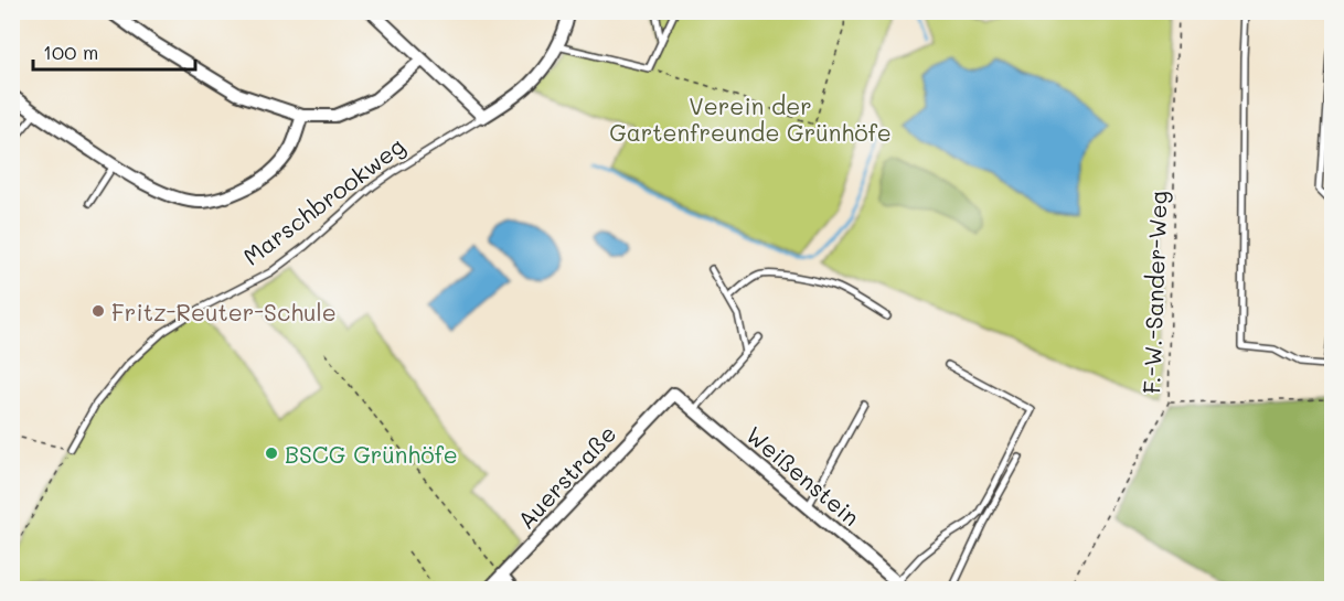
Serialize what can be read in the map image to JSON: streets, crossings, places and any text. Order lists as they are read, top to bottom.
{
  "streets": {
    "street": ["Marschbrookweg", "Weißenstein", "Auerstraße"],
    "path": ["F.-W.-Sander-Weg"]
  },
  "crossings": [
    ["Weißenstein", "Auerstraße"]
  ],
  "parks": ["Verein der Gartenfreunde Grünhöfe"],
  "places": ["Fritz-Reuter-Schule", "BSCG Grünhöfe"],
  "scale_bar": "100 m"
}
